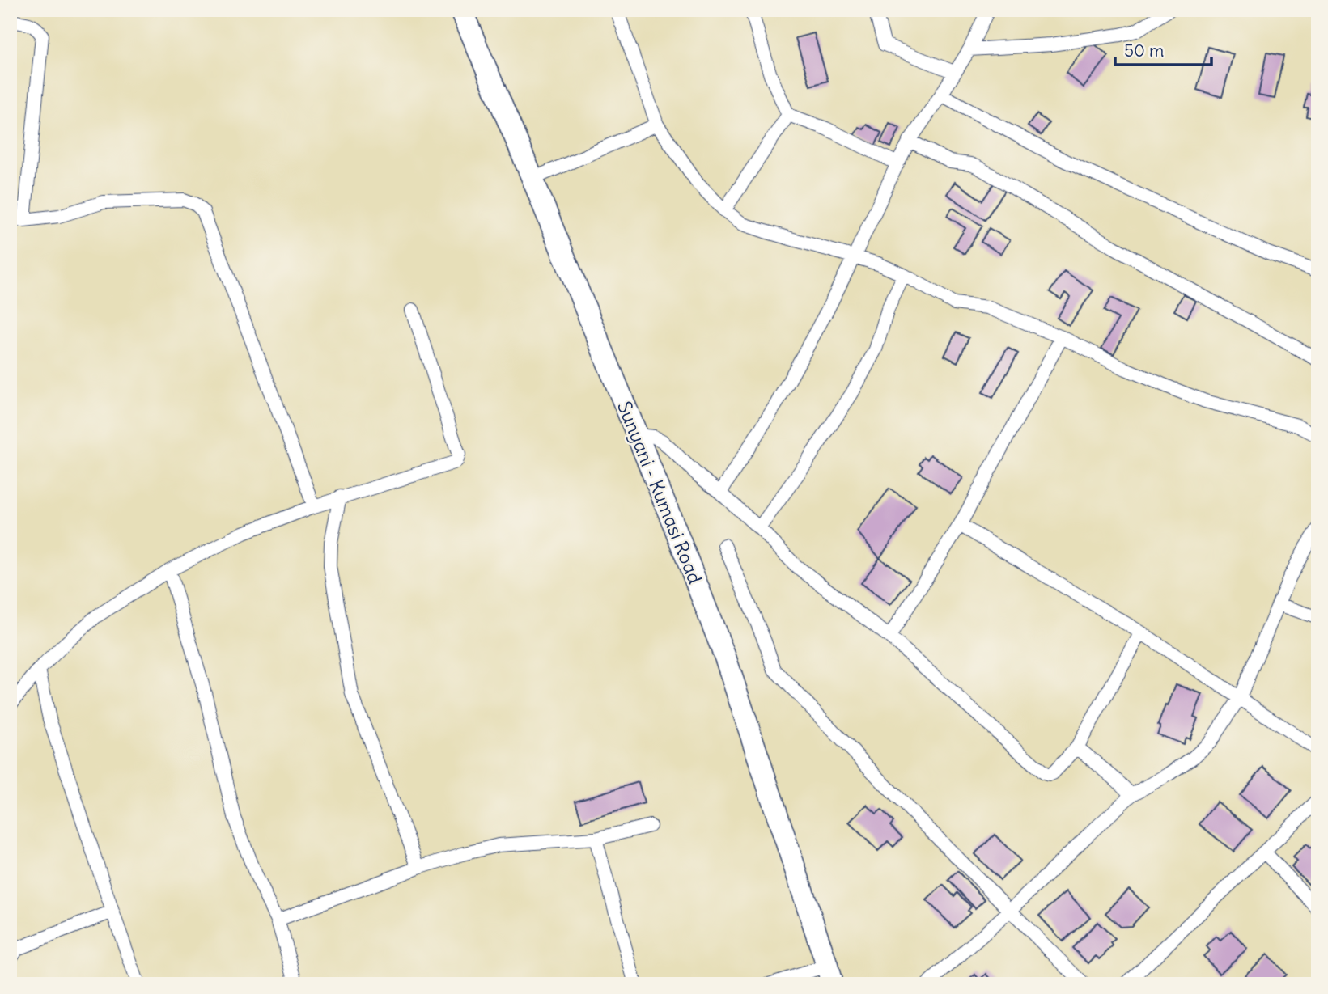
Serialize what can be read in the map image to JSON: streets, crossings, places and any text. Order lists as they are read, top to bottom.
{
  "streets": {
    "main road": ["Sunyani - Kumasi Road"]
  },
  "scale_bar": "50 m"
}
